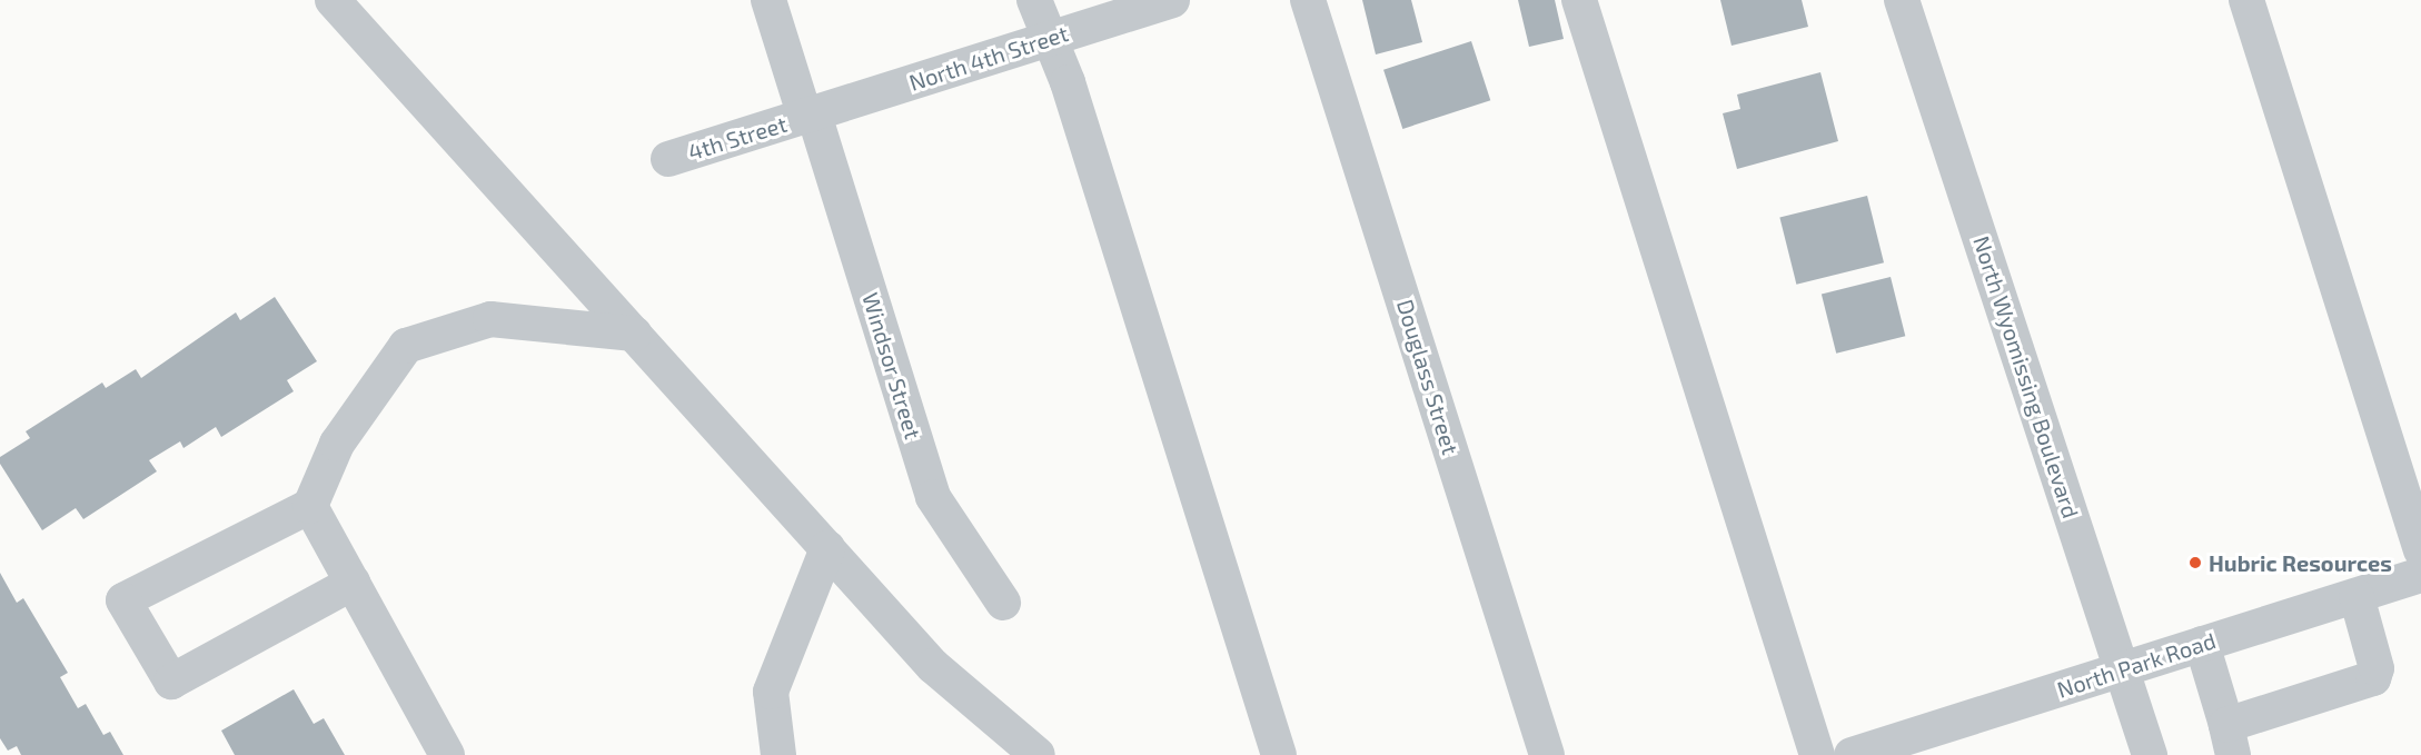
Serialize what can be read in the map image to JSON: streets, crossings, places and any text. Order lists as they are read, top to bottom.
{
  "streets": {
    "street": [
      "North 4th Street",
      "4th Street",
      "Windsor Street",
      "Douglass Street",
      "North Wyomissing Boulevard",
      "North Park Road"
    ]
  },
  "crossings": [
    ["North 4th Street", "4th Street"],
    ["North 4th Street", "Windsor Street"],
    ["4th Street", "Windsor Street"],
    ["North Wyomissing Boulevard", "North Park Road"]
  ],
  "places": ["Hubric Resources"]
}
